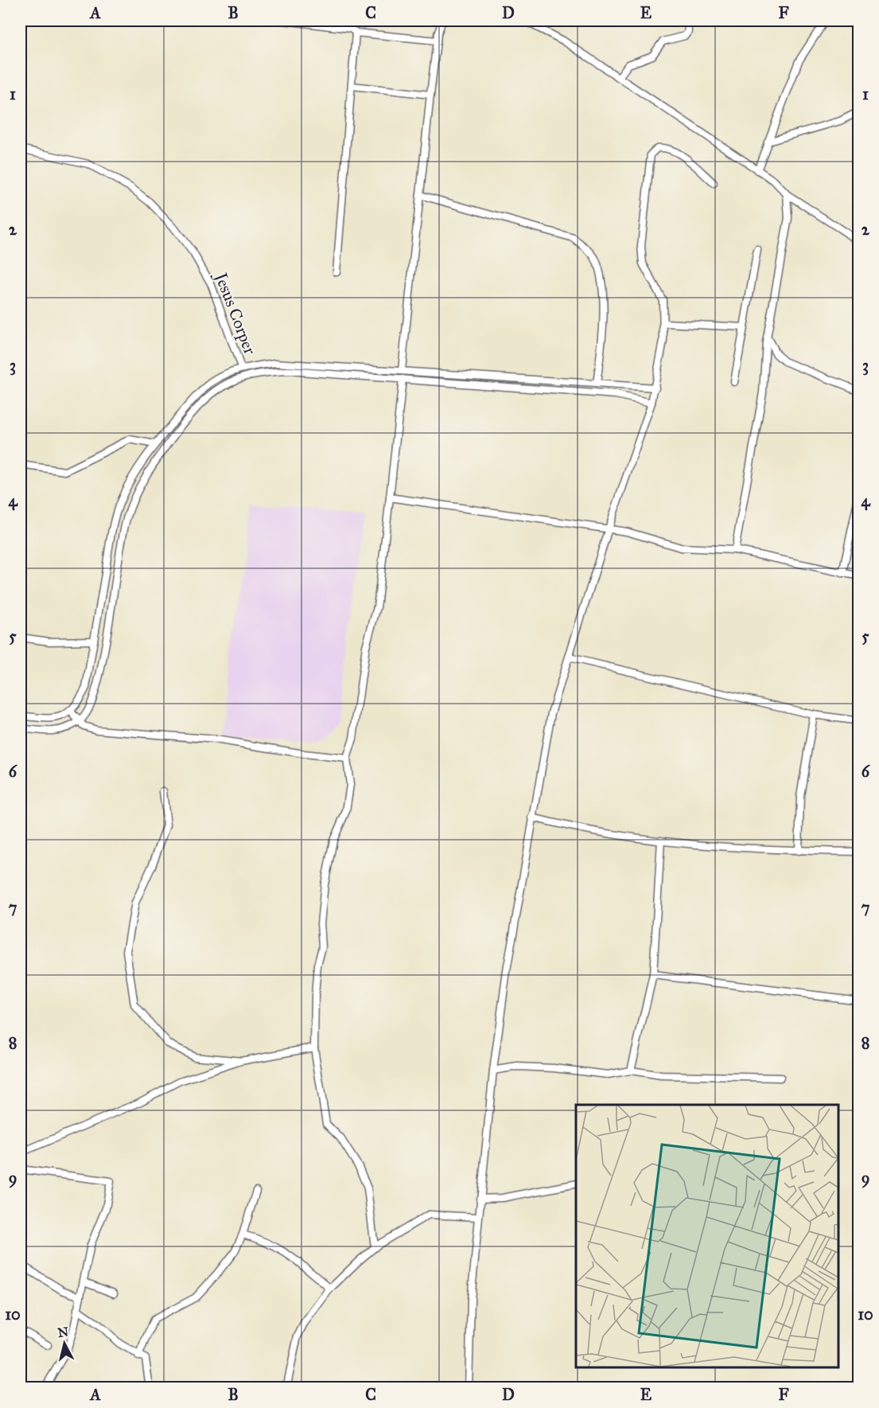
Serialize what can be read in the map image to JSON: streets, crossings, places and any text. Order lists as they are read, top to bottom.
{
  "streets": {
    "street": ["Jesus Corper"]
  },
  "north": "top",
  "grid": {
    "columns": [
      "A",
      "B",
      "C",
      "D",
      "E",
      "F"
    ],
    "rows": [
      "1",
      "2",
      "3",
      "4",
      "5",
      "6",
      "7",
      "8",
      "9",
      "10"
    ]
  }
}
